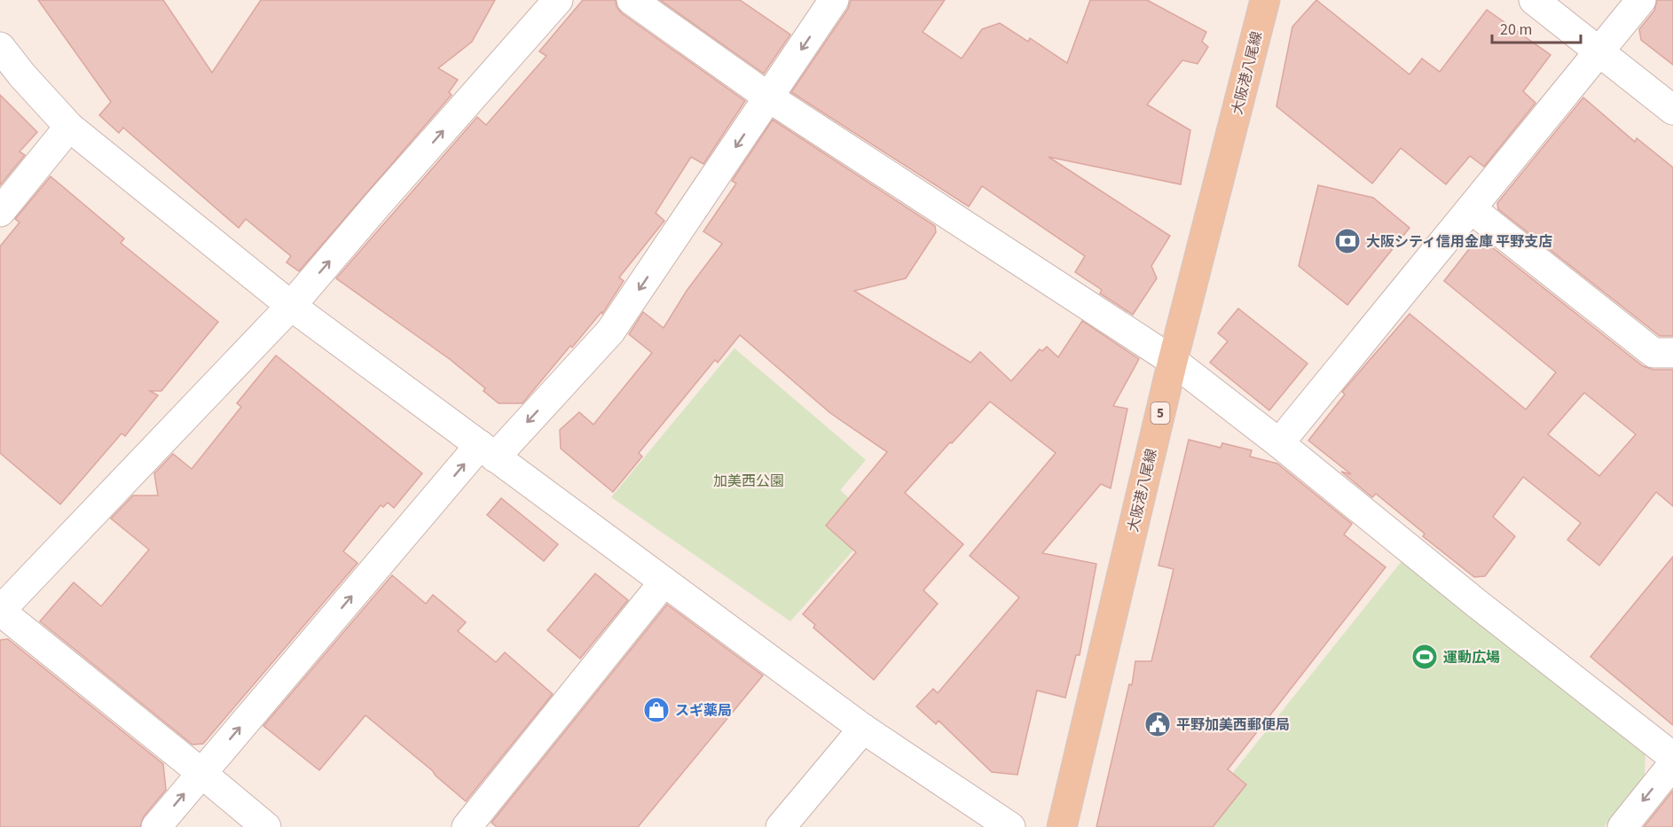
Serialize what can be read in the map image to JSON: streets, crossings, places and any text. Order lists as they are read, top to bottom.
{
  "streets": {
    "main road": ["大阪港八尾線", "5"]
  },
  "parks": ["加美西公園"],
  "places": {
    "bank": ["大阪シティ信用金庫 平野支店"],
    "sports": ["運動広場"],
    "shop": ["スギ薬局"],
    "public building": ["平野加美西郵便局"]
  },
  "scale_bar": "20 m"
}
